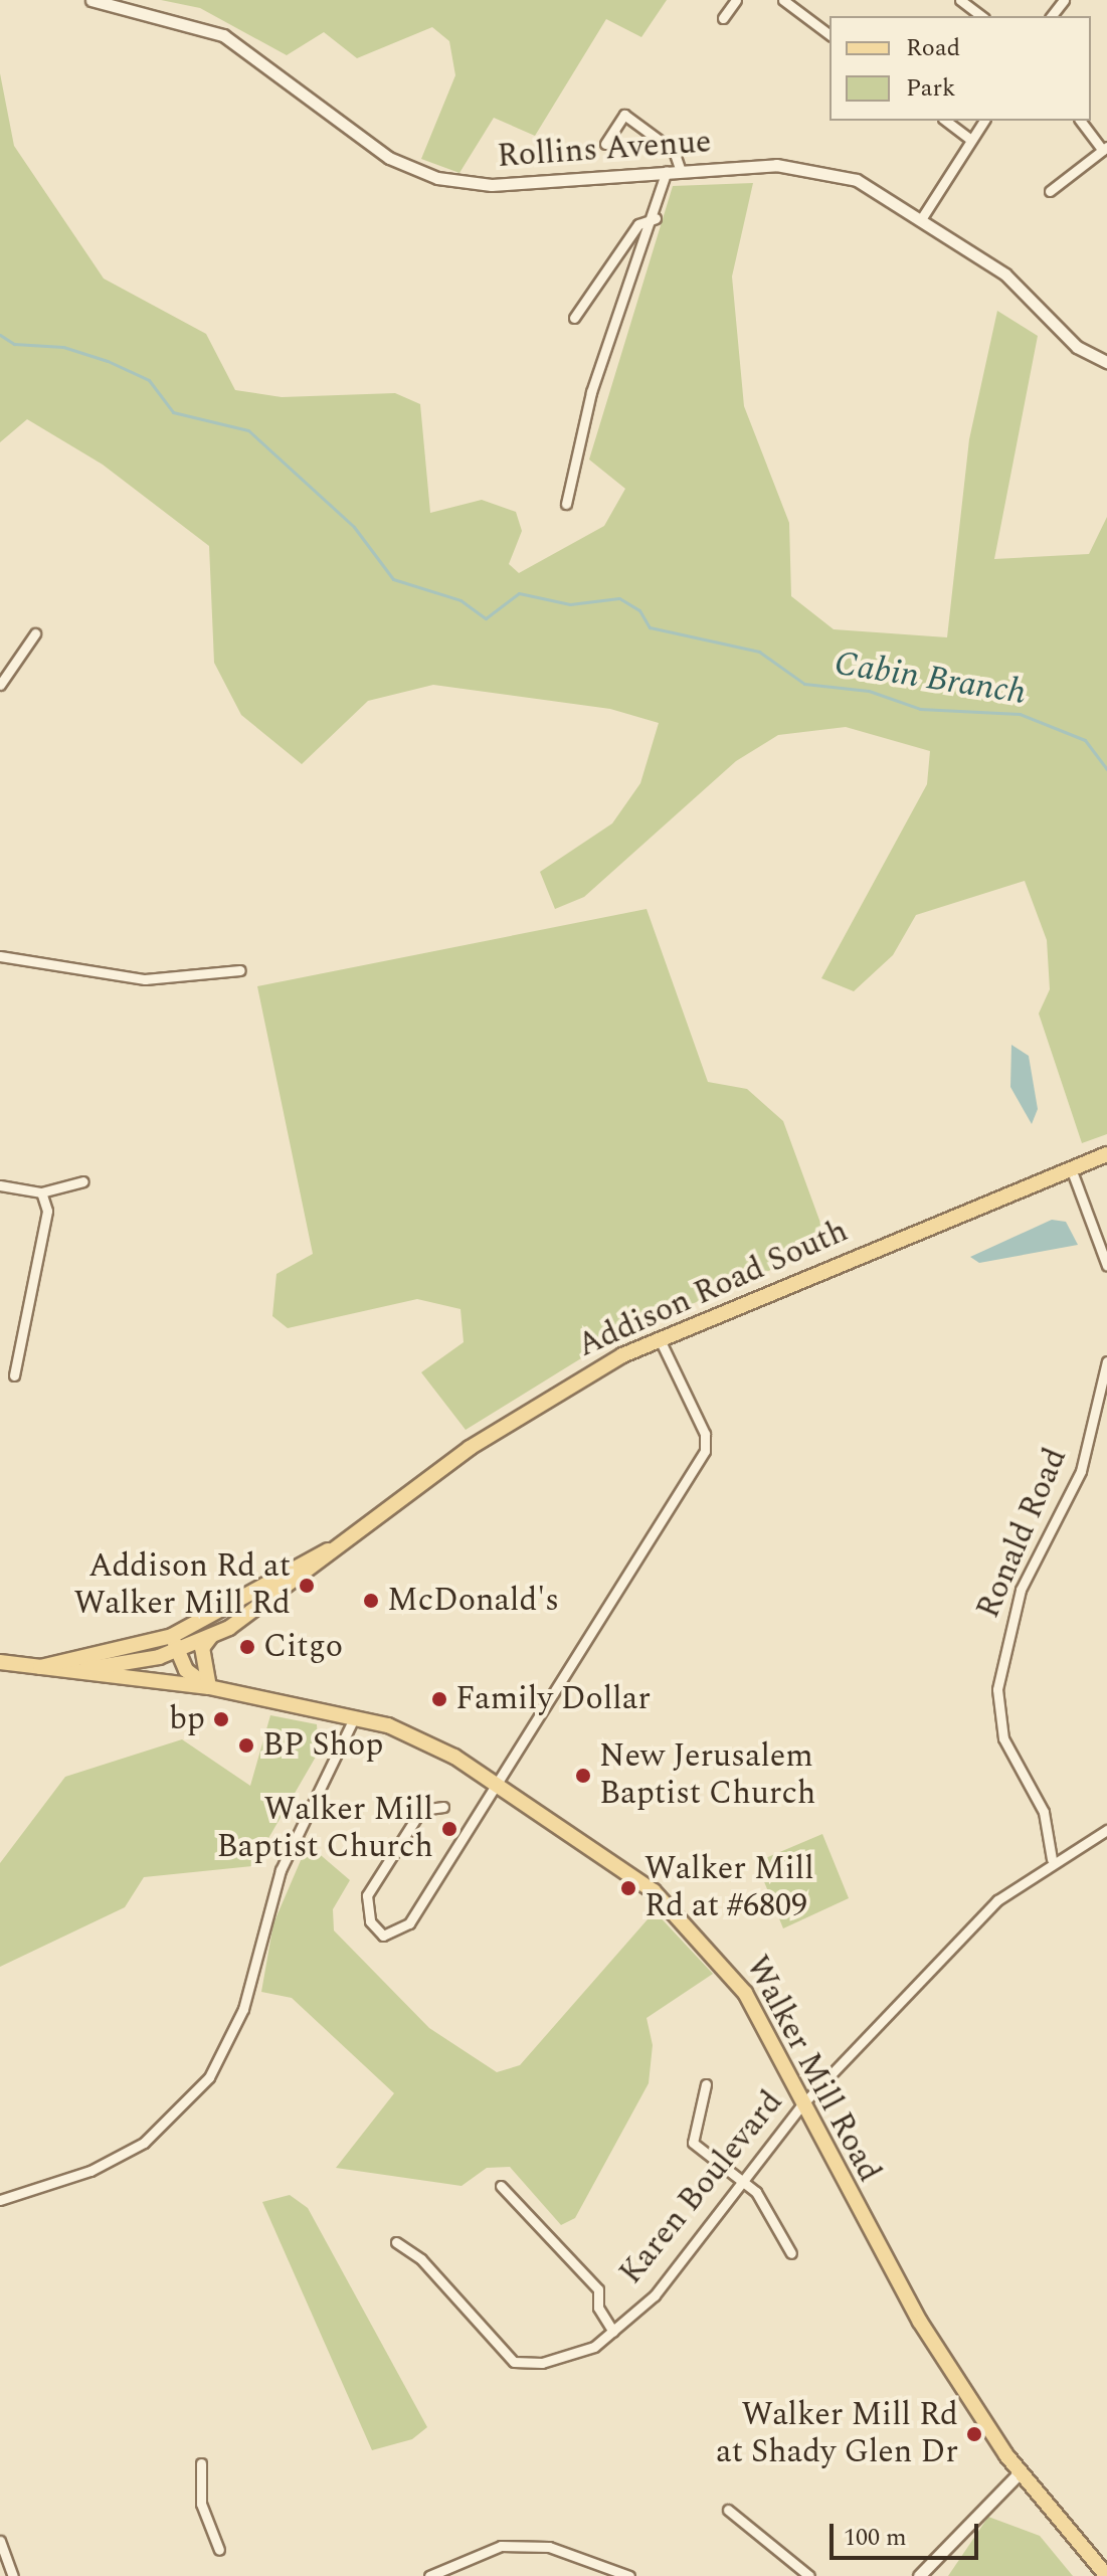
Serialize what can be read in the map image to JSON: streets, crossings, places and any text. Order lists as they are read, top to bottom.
{
  "streets": {
    "main road": ["Addison Road South", "Walker Mill Road"],
    "street": ["Rollins Avenue", "Ronald Road", "Karen Boulevard"]
  },
  "crossings": [
    ["Addison Road South", "Walker Mill Road"],
    ["Ronald Road", "Karen Boulevard"],
    ["Walker Mill Road", "Karen Boulevard"]
  ],
  "water": ["Cabin Branch"],
  "places": [
    "Addison Rd at Walker Mill Rd",
    "McDonald's",
    "Citgo",
    "Family Dollar",
    "bp",
    "BP Shop",
    "New Jerusalem Baptist Church",
    "Walker Mill Baptist Church",
    "Walker Mill Rd at #6809",
    "Walker Mill Rd at Shady Glen Dr"
  ],
  "legend": ["Road", "Park"],
  "scale_bar": "100 m"
}
